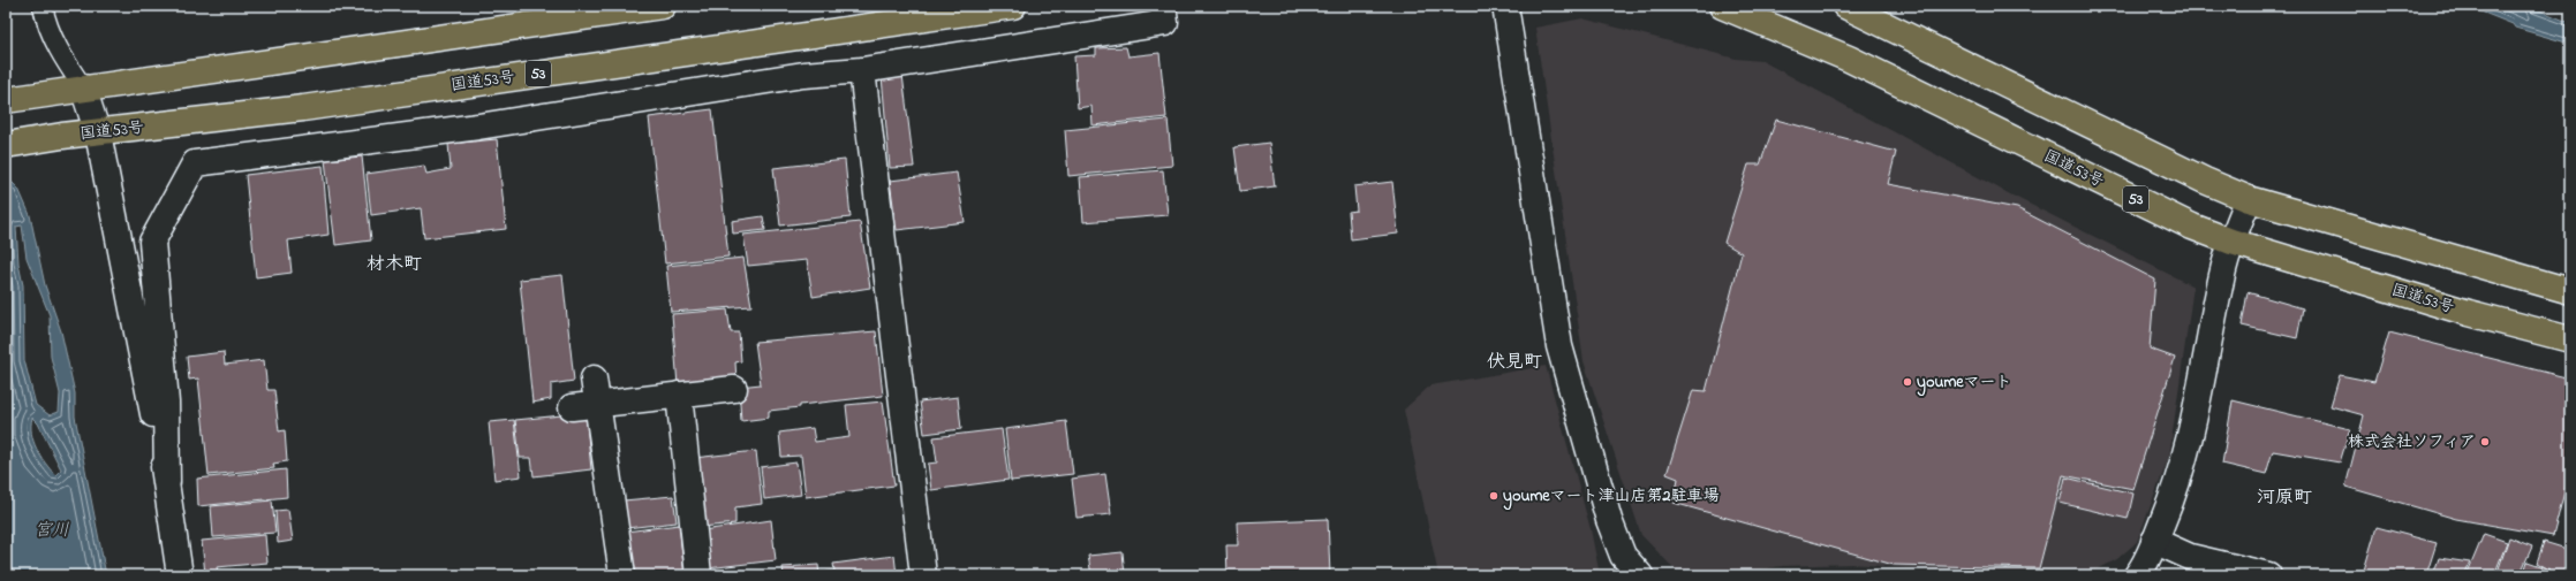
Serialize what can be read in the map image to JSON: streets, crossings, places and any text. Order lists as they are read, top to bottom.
{
  "streets": {
    "highway": ["53", "国道53号"]
  },
  "districts": ["材木町", "伏見町", "河原町"],
  "water": ["宮川"],
  "places": ["youmeマート", "株式会社ソフィア", "youmeマート津山店第2駐車場"]
}
